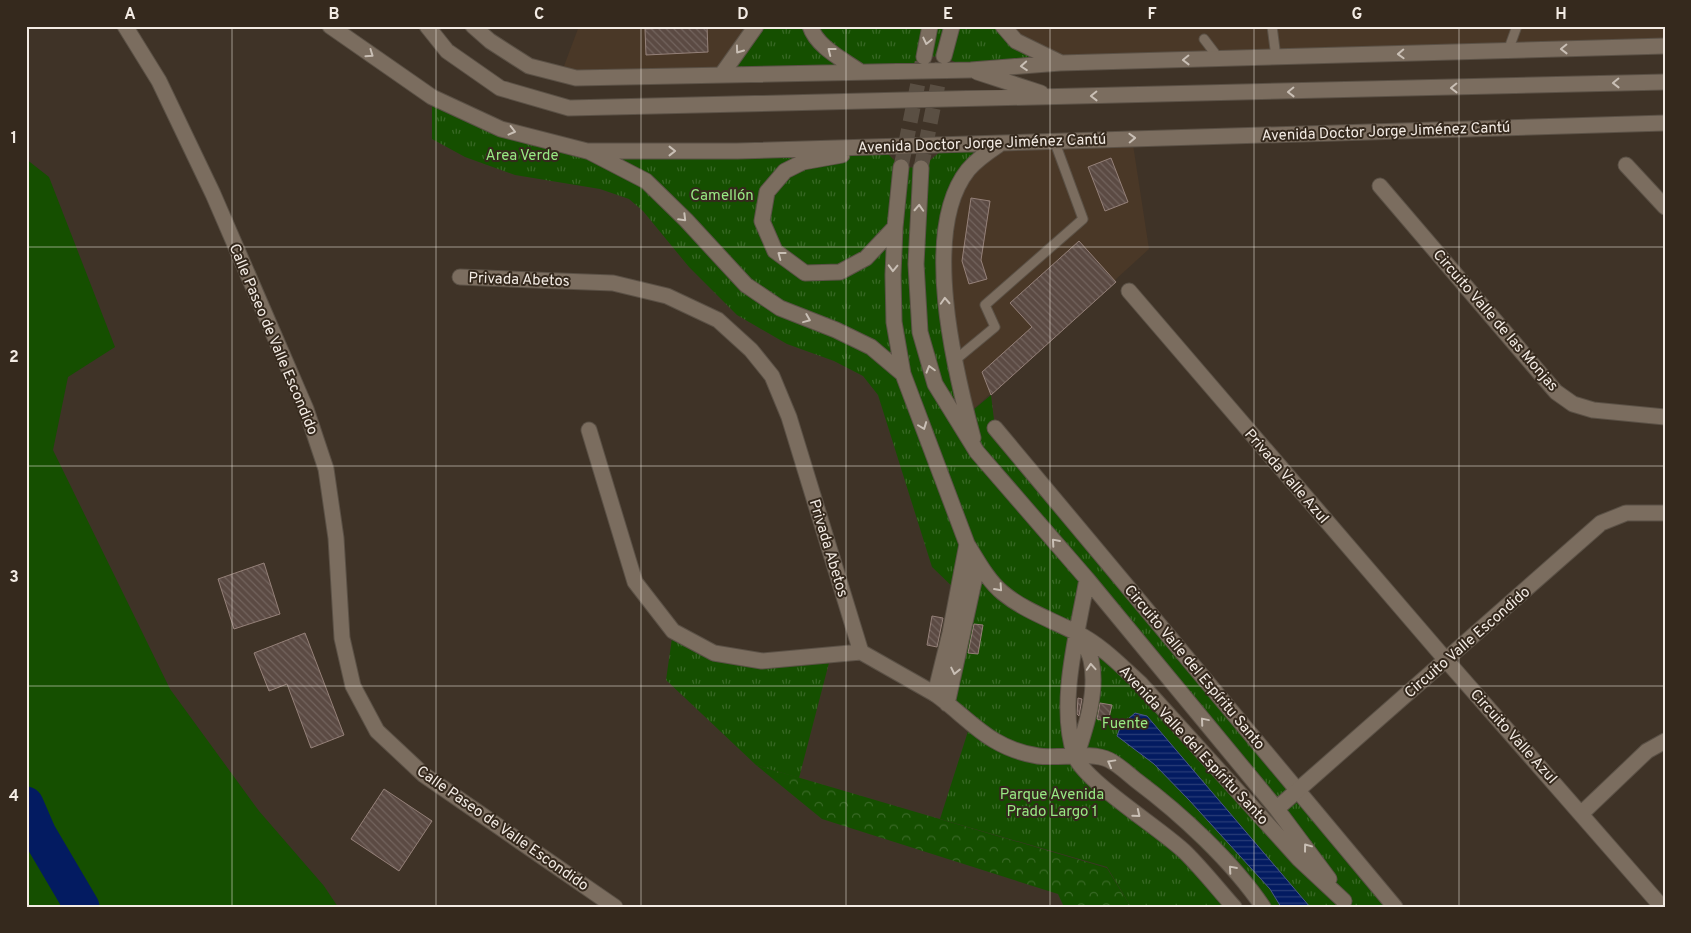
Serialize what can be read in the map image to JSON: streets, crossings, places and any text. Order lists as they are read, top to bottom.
{
  "streets": {
    "street": [
      "Avenida Doctor Jorge Jiménez Cantú",
      "Privada Abetos",
      "Circuito Valle de las Monjas",
      "Calle Paseo de Valle Escondido",
      "Privada Valle Azul",
      "Circuito Valle Escondido",
      "Circuito Valle del Espíritu Santo",
      "Circuito Valle Azul",
      "Avenida Valle del Espíritu Santo"
    ]
  },
  "crossings": [
    ["Privada Valle Azul", "Circuito Valle Escondido"],
    ["Privada Valle Azul", "Circuito Valle Azul"],
    ["Circuito Valle Escondido", "Circuito Valle del Espíritu Santo"],
    ["Circuito Valle Escondido", "Circuito Valle Azul"],
    ["Circuito Valle Escondido", "Avenida Valle del Espíritu Santo"]
  ],
  "parks": [
    "Area Verde",
    "Camellón",
    "Fuente",
    "Parque Avenida Prado Largo 1"
  ],
  "grid": {
    "columns": [
      "A",
      "B",
      "C",
      "D",
      "E",
      "F",
      "G",
      "H"
    ],
    "rows": [
      "1",
      "2",
      "3",
      "4"
    ]
  }
}
